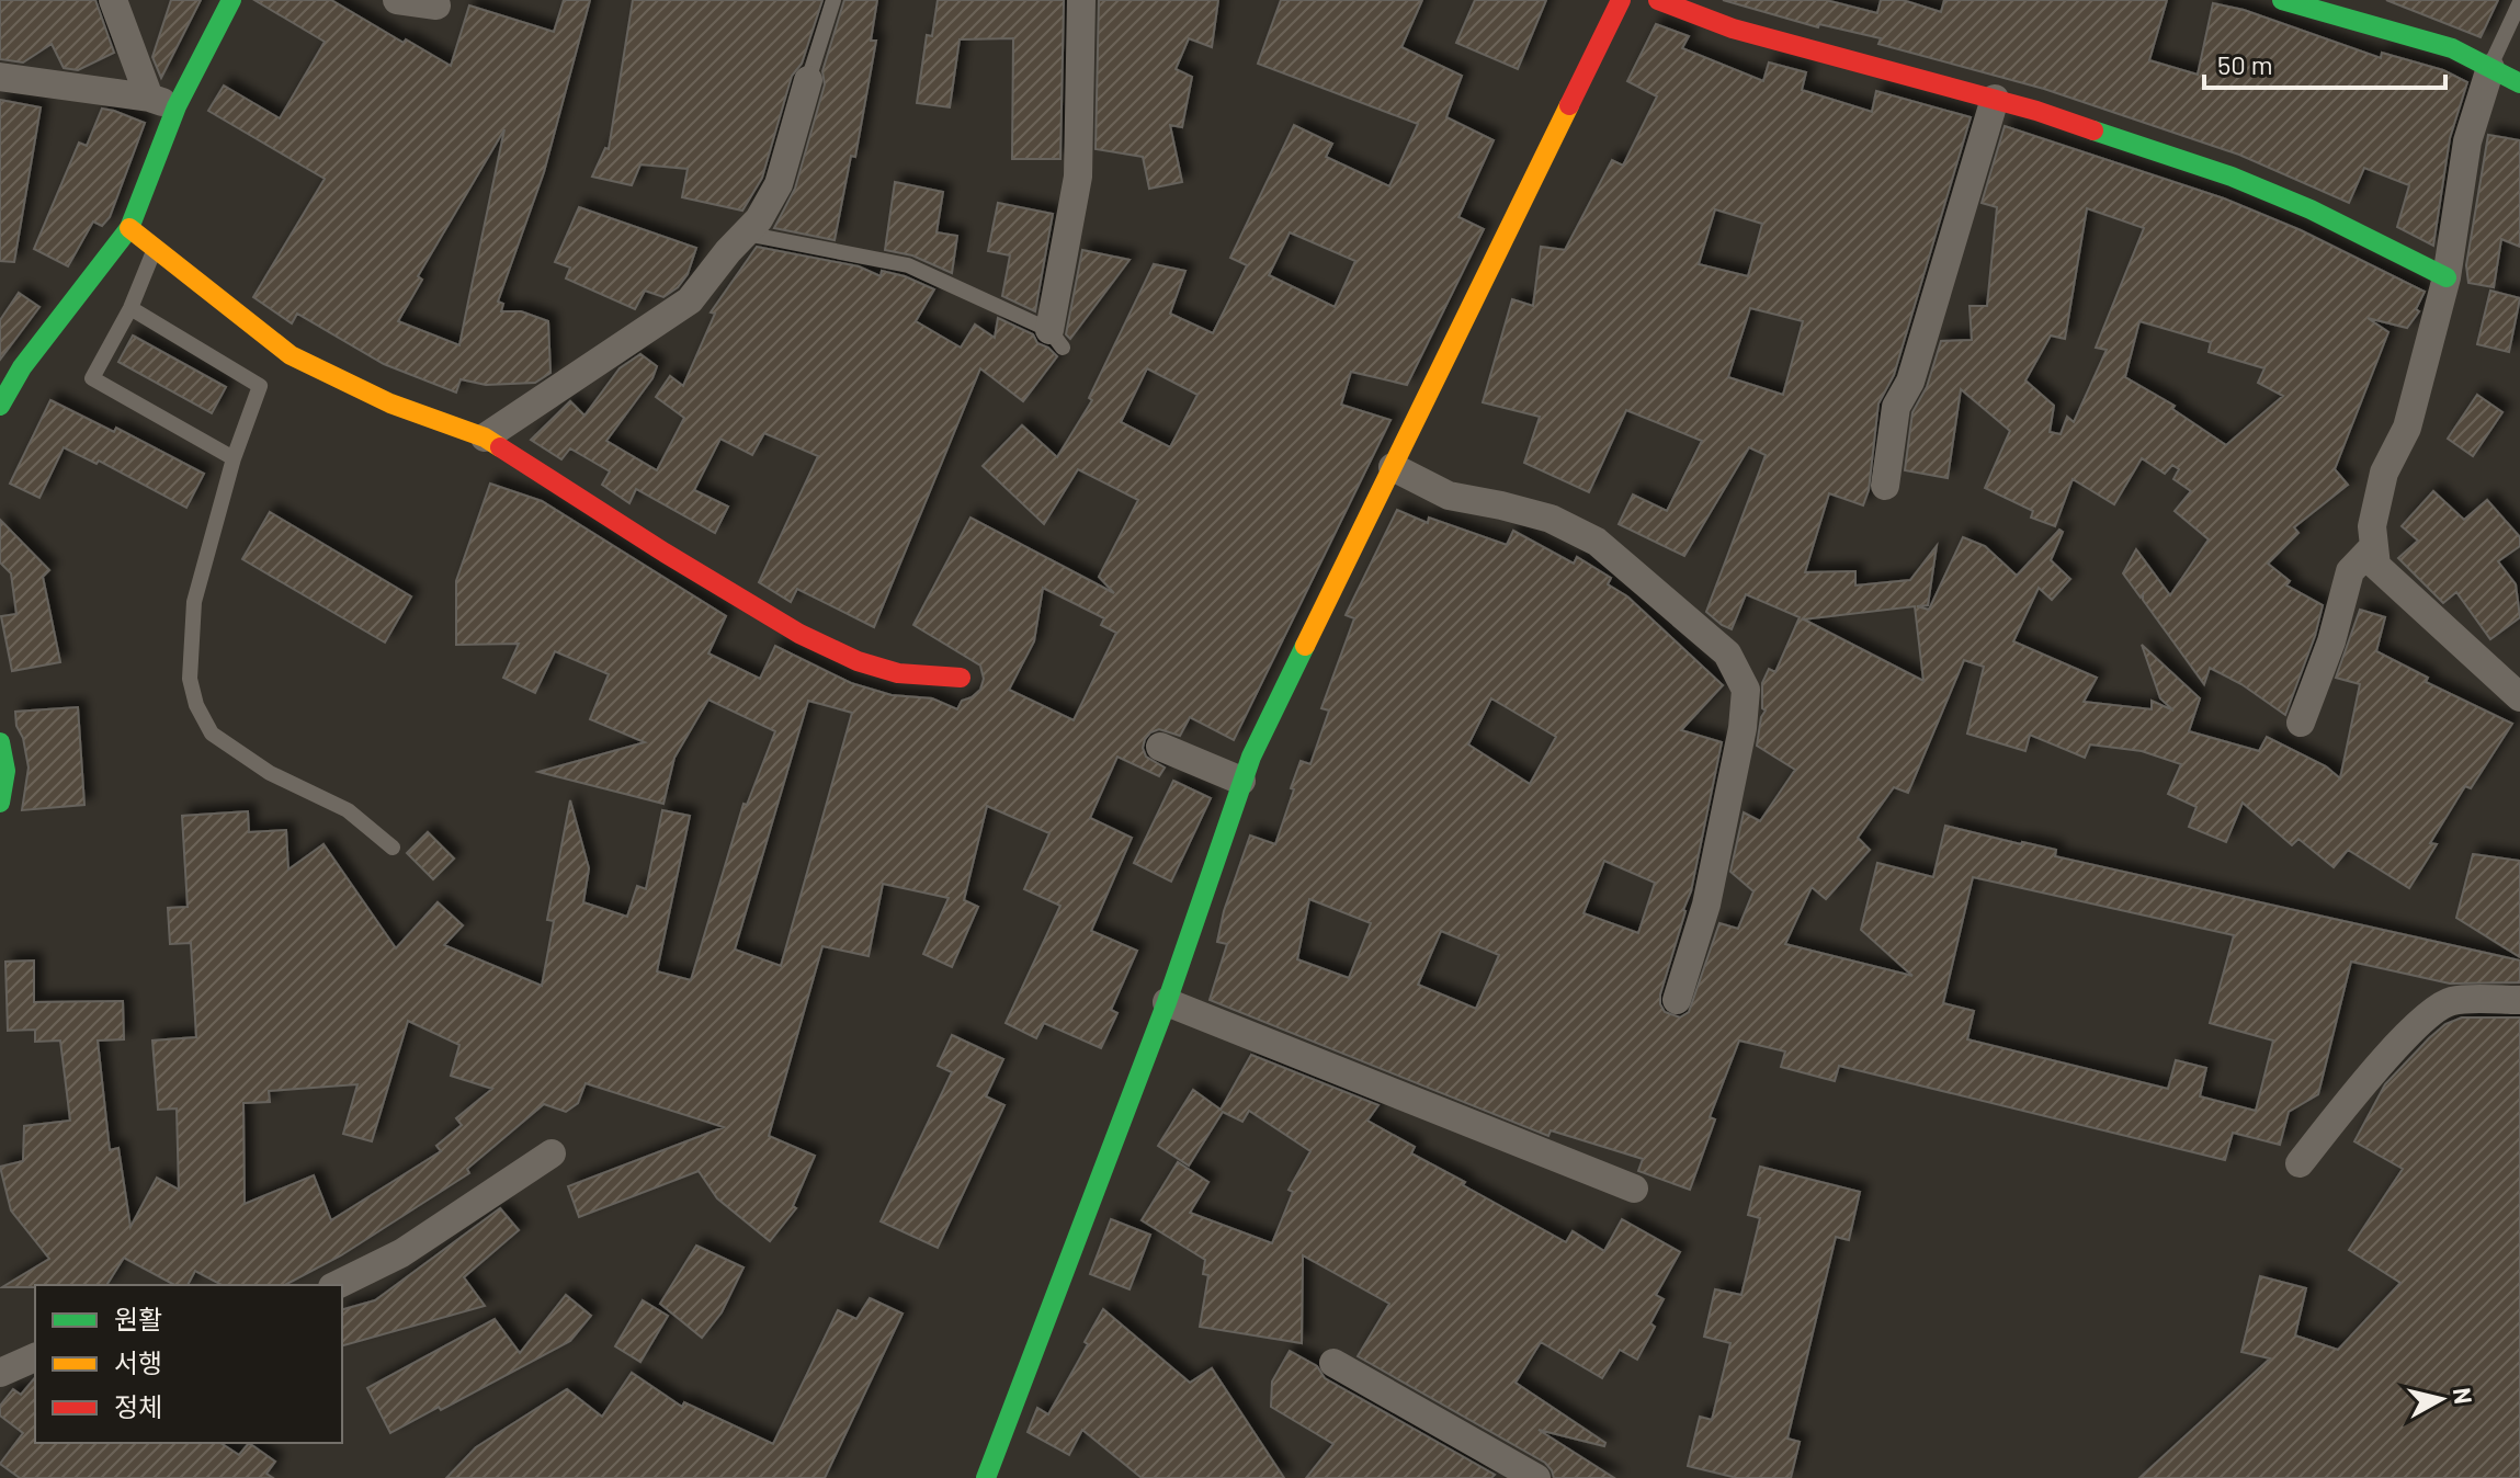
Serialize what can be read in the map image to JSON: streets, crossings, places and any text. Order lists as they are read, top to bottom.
{
  "legend": ["원활", "서행", "정체"],
  "scale_bar": "50 m",
  "north": "right"
}
